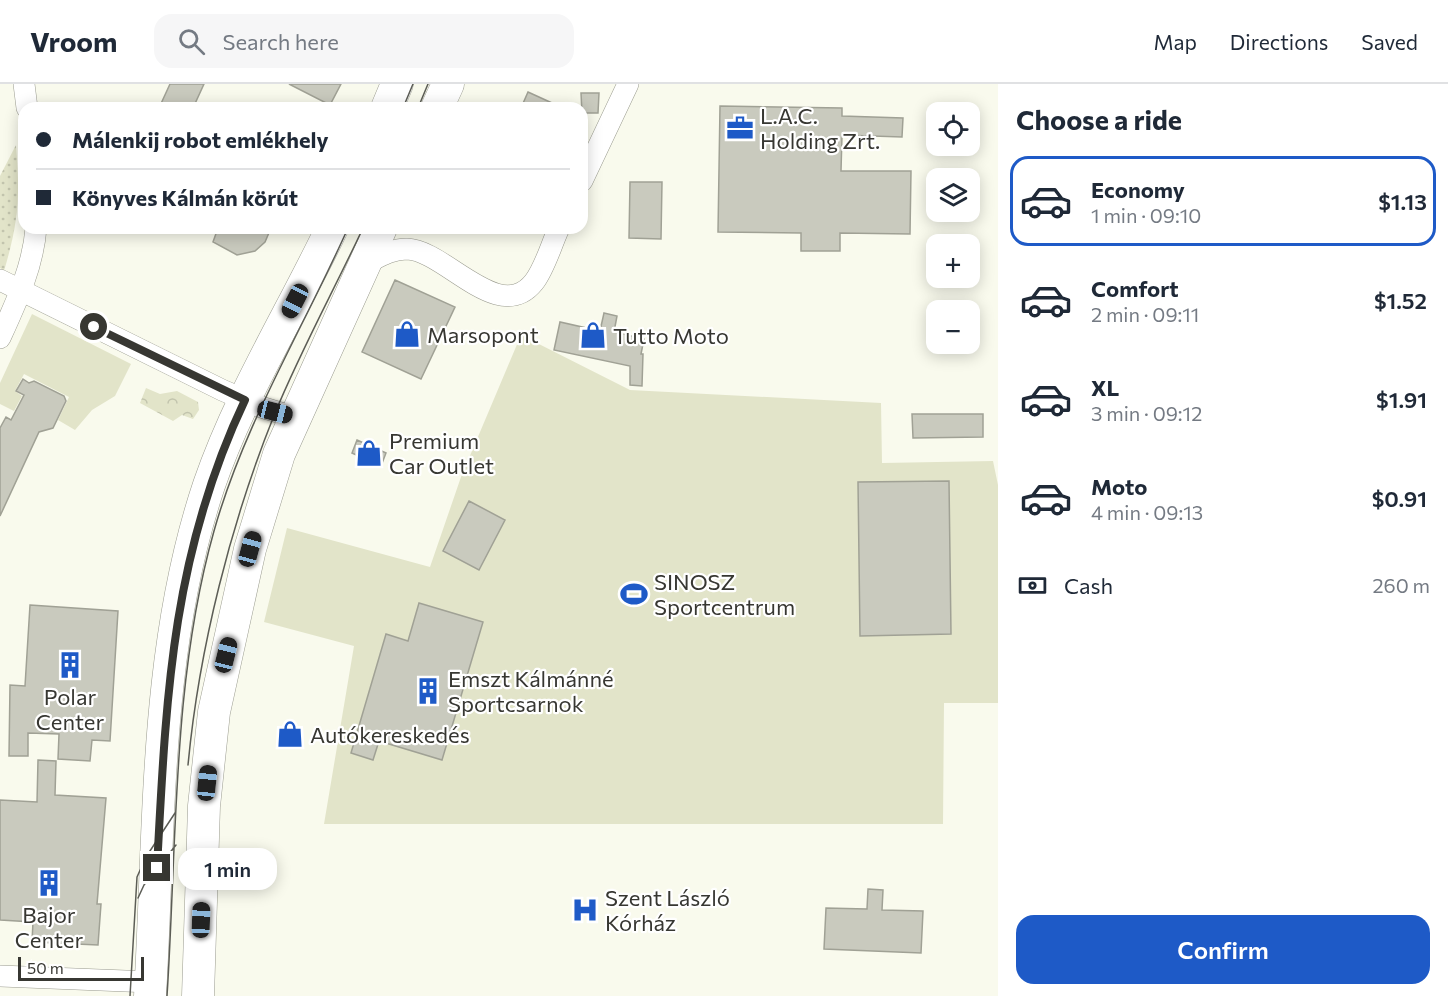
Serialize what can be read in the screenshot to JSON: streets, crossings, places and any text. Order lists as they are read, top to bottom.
{
  "places": {
    "office": ["L.A.C. Holding Zrt."],
    "shop": [
      "Marsopont",
      "Tutto Moto",
      "Premium Car Outlet",
      "Autókereskedés"
    ],
    "sports": ["SINOSZ Sportcentrum"],
    "building": ["Polar Center", "Emszt Kálmánné Sportcsarnok", "Bajor Center"],
    "hospital": ["Szent László Kórház"]
  },
  "scale_bar": "50 m",
  "page": {
    "header": "Vroom",
    "search": "Search here",
    "nav": ["Map", "Directions", "Saved"],
    "heading": "Choose a ride",
    "map_buttons": ["+", "−"],
    "banner": ["Málenkij robot emlékhely", "Könyves Kálmán körút"],
    "list": [
      {
        "name": "Economy",
        "note": "1 min · 09:10",
        "value": "$1.13"
      },
      {
        "name": "Comfort",
        "note": "2 min · 09:11",
        "value": "$1.52"
      },
      {
        "name": "XL",
        "note": "3 min · 09:12",
        "value": "$1.91"
      },
      {
        "name": "Moto",
        "note": "4 min · 09:13",
        "value": "$0.91"
      }
    ],
    "pay": ["Cash", "260 m"],
    "bubble": "1 min",
    "buttons": "Confirm",
    "scale": "50 m"
  }
}
